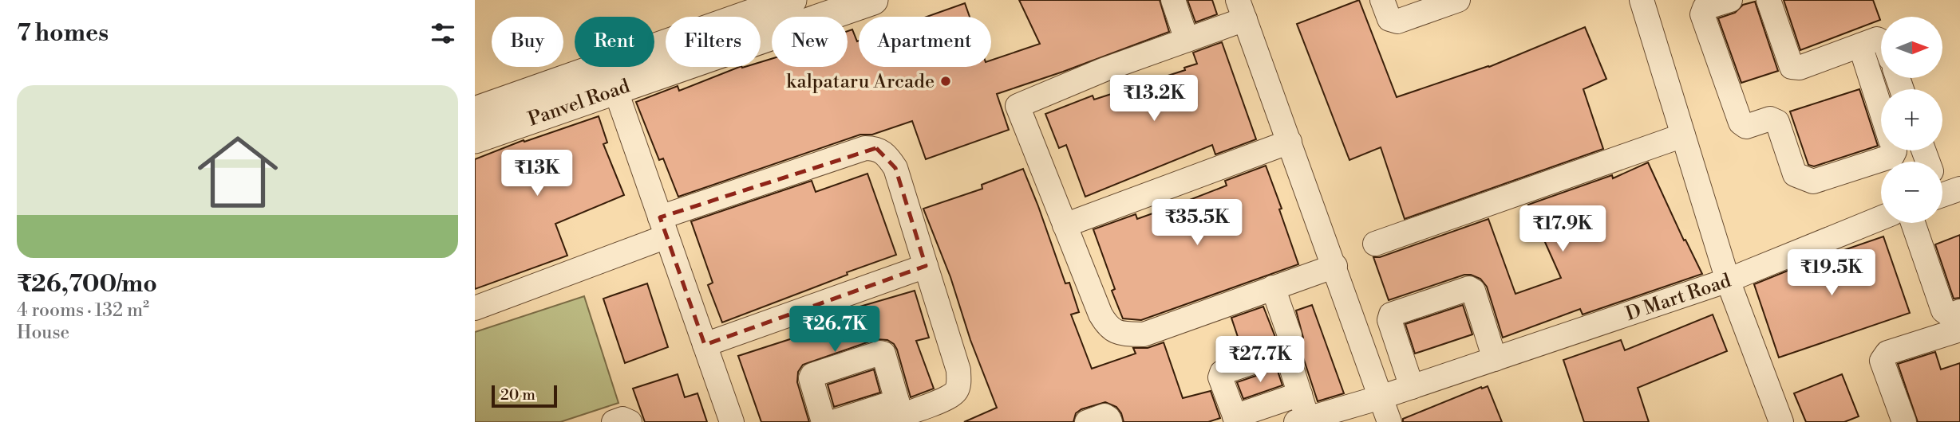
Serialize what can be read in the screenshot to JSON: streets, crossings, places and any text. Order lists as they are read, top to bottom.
{
  "streets": {
    "street": ["Panvel Road", "D Mart Road"]
  },
  "places": ["kalpataru Arcade"],
  "scale_bar": "20 m",
  "north": "right",
  "page": {
    "heading": "7 homes",
    "map_buttons": ["+", "−"],
    "chip": [
      "Buy",
      "Rent",
      "Filters",
      "New",
      "Apartment"
    ],
    "list": [
      {
        "name": "₹26,700/mo",
        "note": "4 rooms · 132 m² · House"
      }
    ],
    "price": [
      "₹13.2K",
      "₹13K",
      "₹35.5K",
      "₹17.9K",
      "₹19.5K",
      "₹26.7K",
      "₹27.7K"
    ],
    "scale": "20 m"
  }
}
